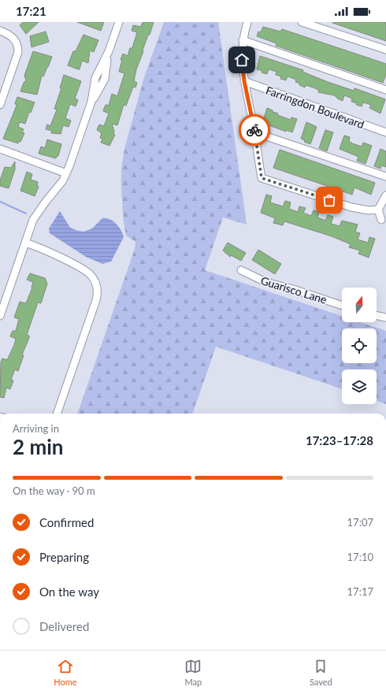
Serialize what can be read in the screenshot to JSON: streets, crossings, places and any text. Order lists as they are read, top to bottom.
{
  "streets": {
    "street": ["Farringdon Boulevard", "Guarisco Lane"]
  },
  "north": "top",
  "page": {
    "status": "17:21",
    "heading": ["2 min", "Arriving in", "17:23–17:28"],
    "bar": "On the way · 90 m",
    "list": [
      ["Confirmed", "17:07"],
      ["Preparing", "17:10"],
      ["On the way", "17:17"],
      "Delivered"
    ],
    "tabs": ["Home", "Map", "Saved"]
  }
}
